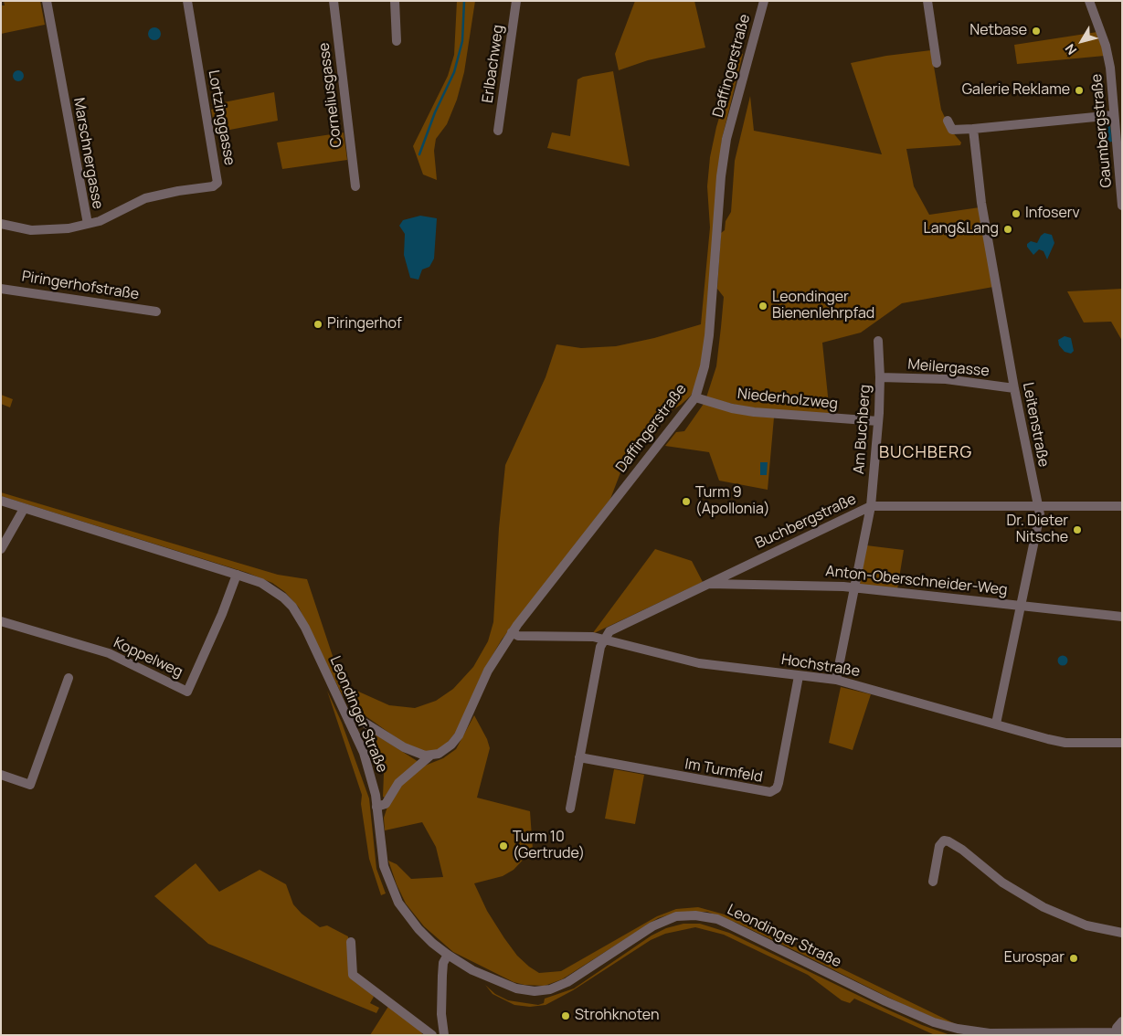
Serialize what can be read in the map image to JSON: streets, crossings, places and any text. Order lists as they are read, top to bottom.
{
  "streets": {
    "street": [
      "Erlbachweg",
      "Daffingerstraße",
      "Corneliusgasse",
      "Lortzinggasse",
      "Gaumbergstraße",
      "Marschnergasse",
      "Piringerhofstraße",
      "Meilergasse",
      "Niederholzweg",
      "Leitenstraße",
      "Am Buchberg",
      "Buchbergstraße",
      "Anton-Oberschneider-Weg",
      "Koppelweg",
      "Hochstraße",
      "Leondinger Straße",
      "Im Turmfeld"
    ]
  },
  "crossings": [
    ["Daffingerstraße", "Niederholzweg"],
    ["Daffingerstraße", "Hochstraße"],
    ["Daffingerstraße", "Leondinger Straße"],
    ["Lortzinggasse", "Marschnergasse"],
    ["Meilergasse", "Leitenstraße"],
    ["Meilergasse", "Am Buchberg"],
    ["Niederholzweg", "Am Buchberg"],
    ["Leitenstraße", "Buchbergstraße"],
    ["Leitenstraße", "Anton-Oberschneider-Weg"],
    ["Leitenstraße", "Hochstraße"],
    ["Am Buchberg", "Buchbergstraße"],
    ["Am Buchberg", "Anton-Oberschneider-Weg"],
    ["Am Buchberg", "Hochstraße"],
    ["Buchbergstraße", "Anton-Oberschneider-Weg"],
    ["Buchbergstraße", "Hochstraße"],
    ["Koppelweg", "Leondinger Straße"],
    ["Hochstraße", "Im Turmfeld"]
  ],
  "districts": ["BUCHBERG"],
  "places": [
    "Netbase",
    "Galerie Reklame",
    "Infoserv",
    "Lang&Lang",
    "Leondinger Bienenlehrpfad",
    "Piringerhof",
    "Turm 9 (Apollonia)",
    "Dr. Dieter Nitsche",
    "Turm 10 (Gertrude)",
    "Eurospar",
    "Strohknoten"
  ],
  "north": "bottom left"
}
